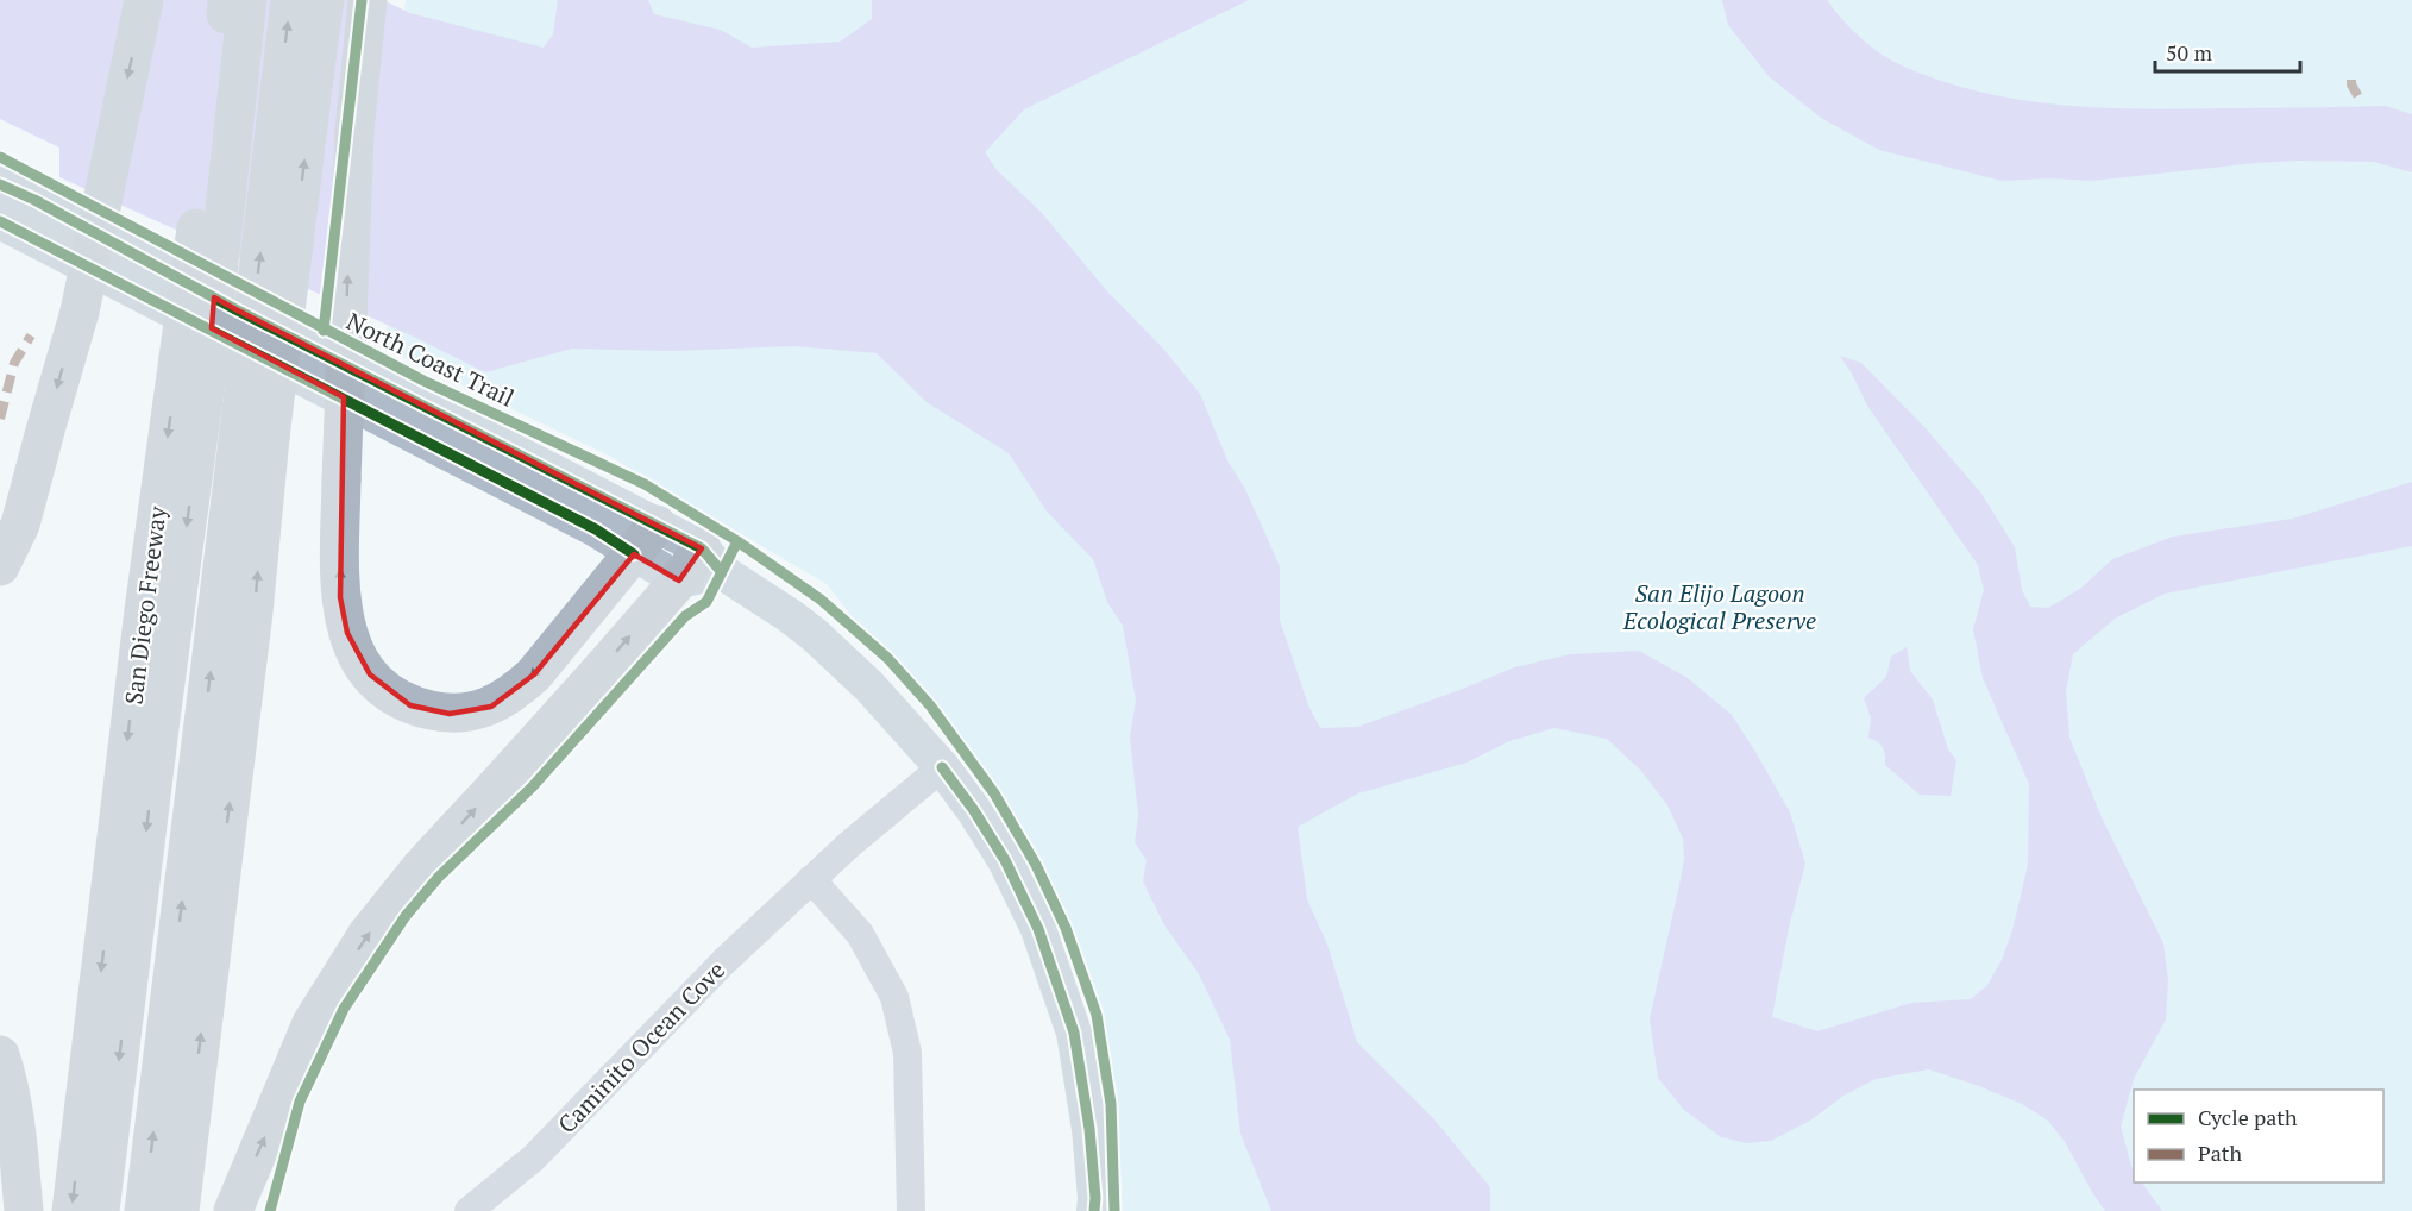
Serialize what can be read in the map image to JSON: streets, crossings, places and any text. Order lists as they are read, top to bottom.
{
  "streets": {
    "highway": ["San Diego Freeway"],
    "street": ["Caminito Ocean Cove"],
    "cycle path": ["North Coast Trail"]
  },
  "parks": ["San Elijo Lagoon Ecological Preserve"],
  "legend": ["Cycle path", "Path"],
  "scale_bar": "50 m"
}
